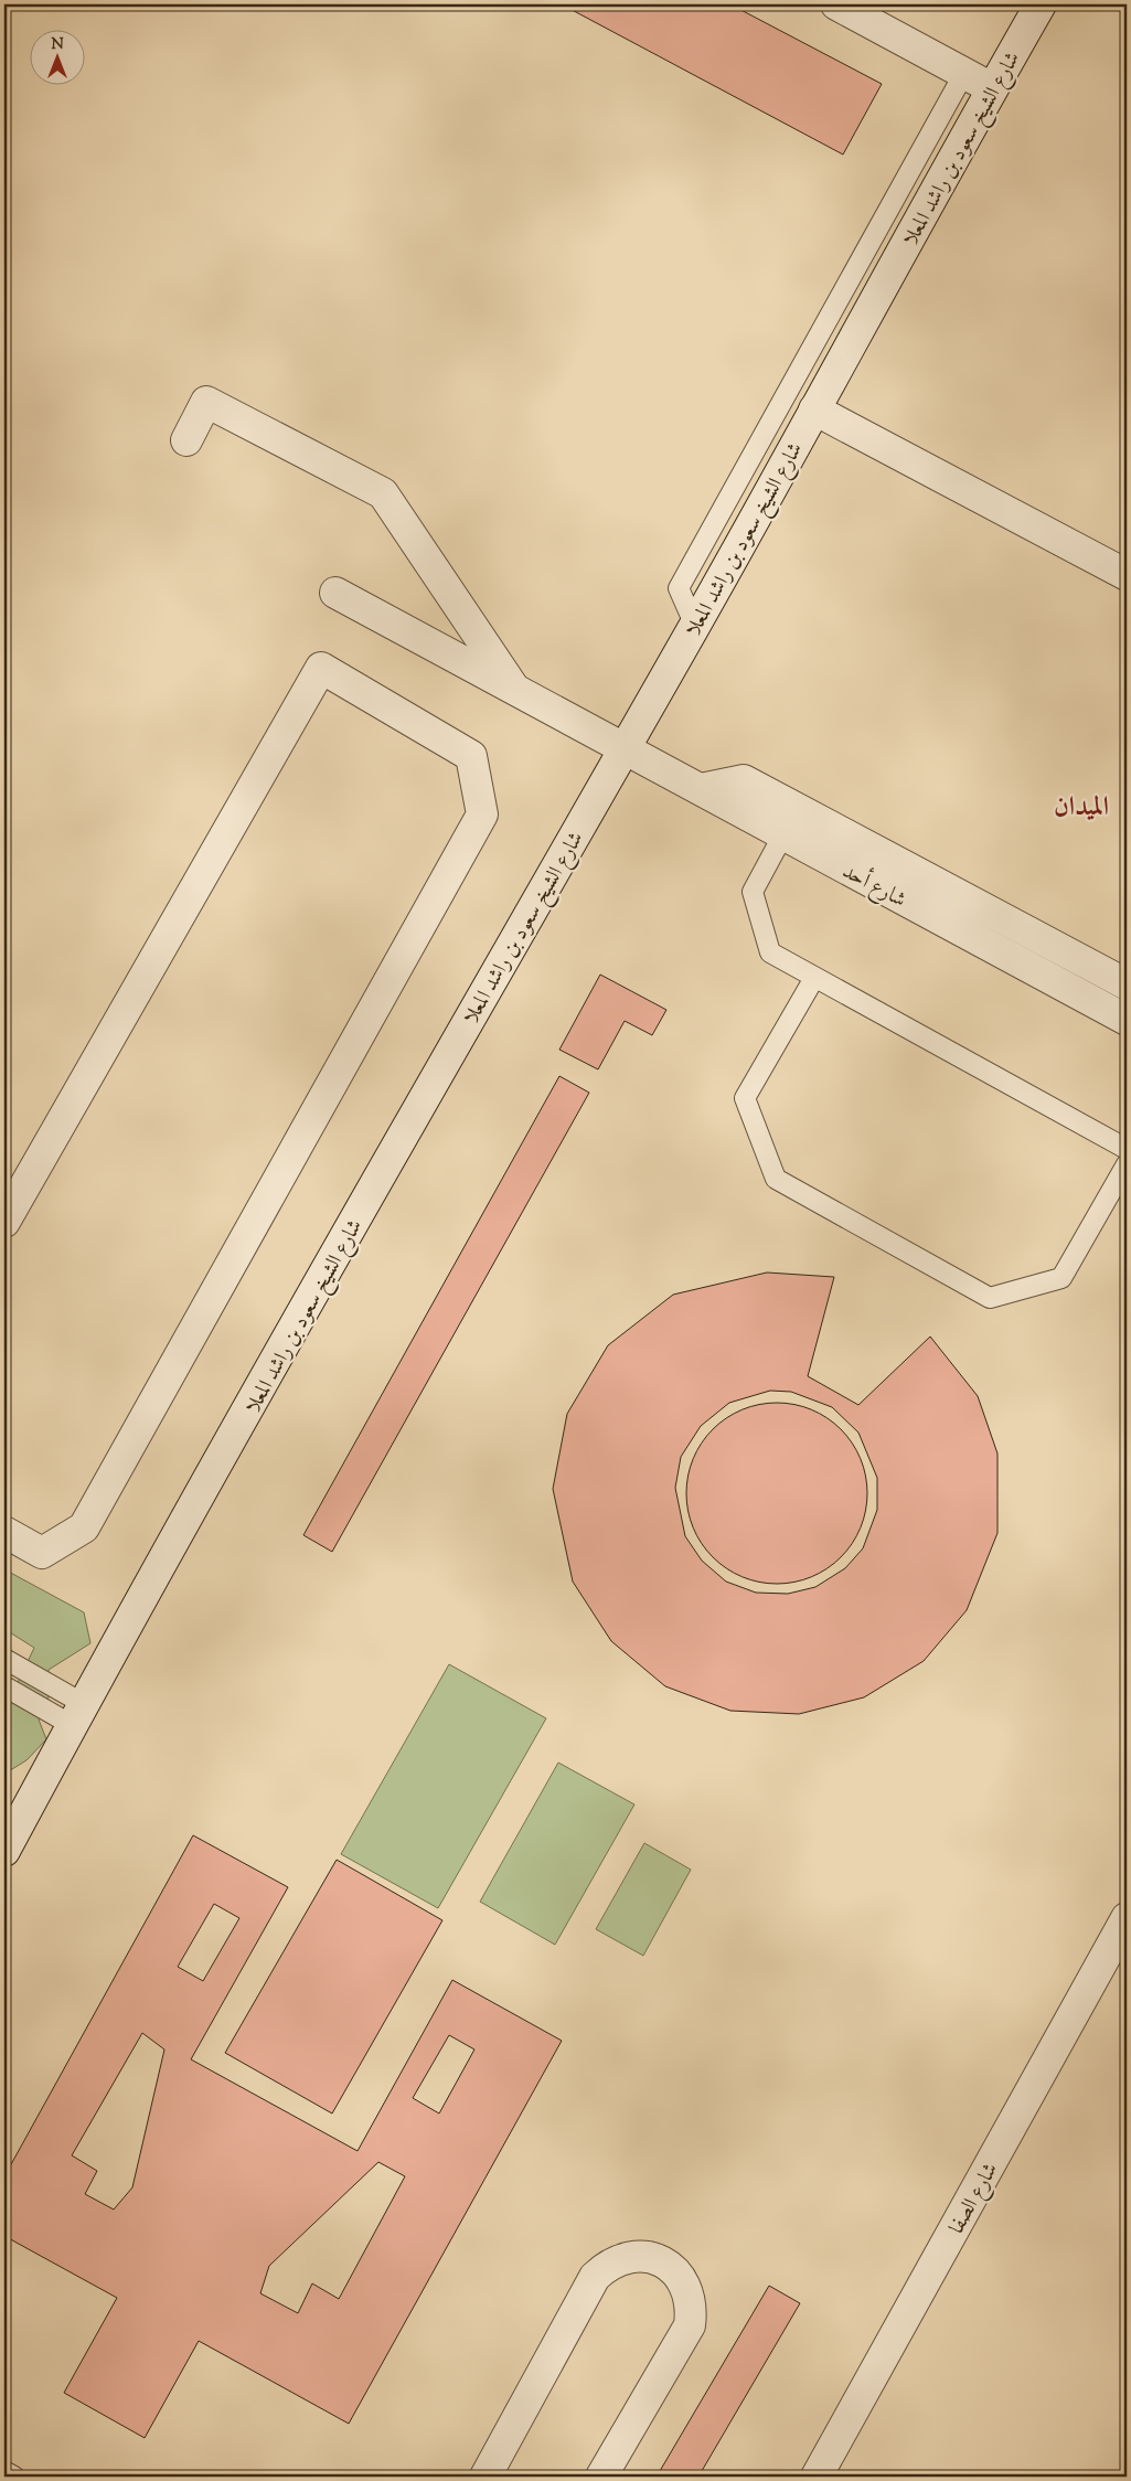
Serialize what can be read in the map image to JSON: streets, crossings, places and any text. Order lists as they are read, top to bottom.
{
  "streets": {
    "street": ["شارع الشيخ سعود بن راشد المعلا", "شارع أحد", "شارع الصفا"]
  },
  "crossings": [
    ["شارع الشيخ سعود بن راشد المعلا", "شارع أحد"]
  ],
  "districts": ["الميدان"],
  "north": "top"
}
